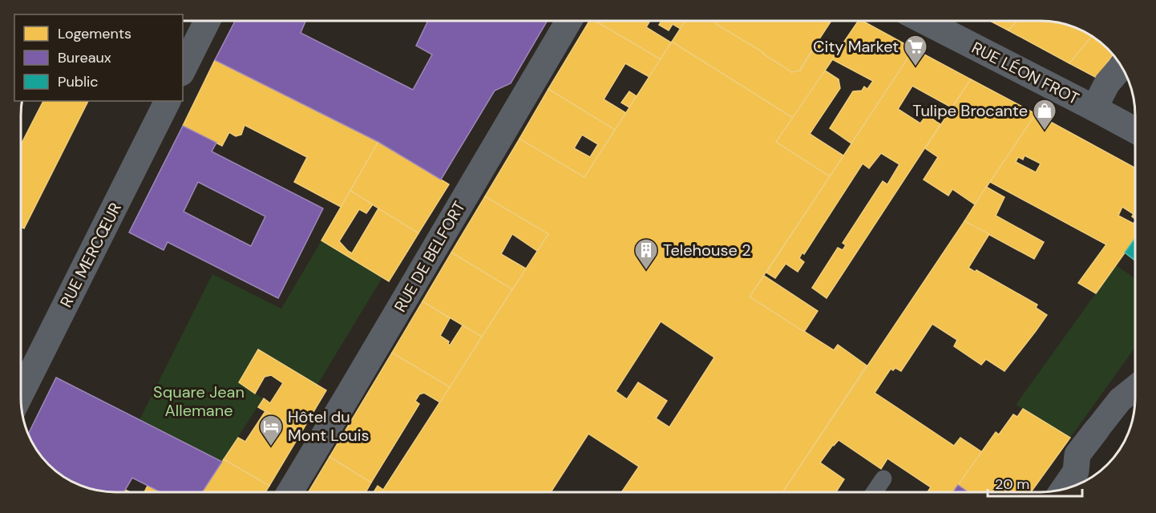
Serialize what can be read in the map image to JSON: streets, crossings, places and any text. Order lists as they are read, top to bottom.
{
  "streets": {
    "street": ["RUE LÉON FROT", "RUE MERCŒUR", "RUE DE BELFORT"]
  },
  "parks": ["Square Jean Allemane"],
  "places": {
    "supermarket": ["City Market"],
    "shop": ["Tulipe Brocante"],
    "building": ["Telehouse 2"],
    "hotel": ["Hôtel du Mont Louis"]
  },
  "legend": ["Logements", "Bureaux", "Public"],
  "scale_bar": "20 m"
}
